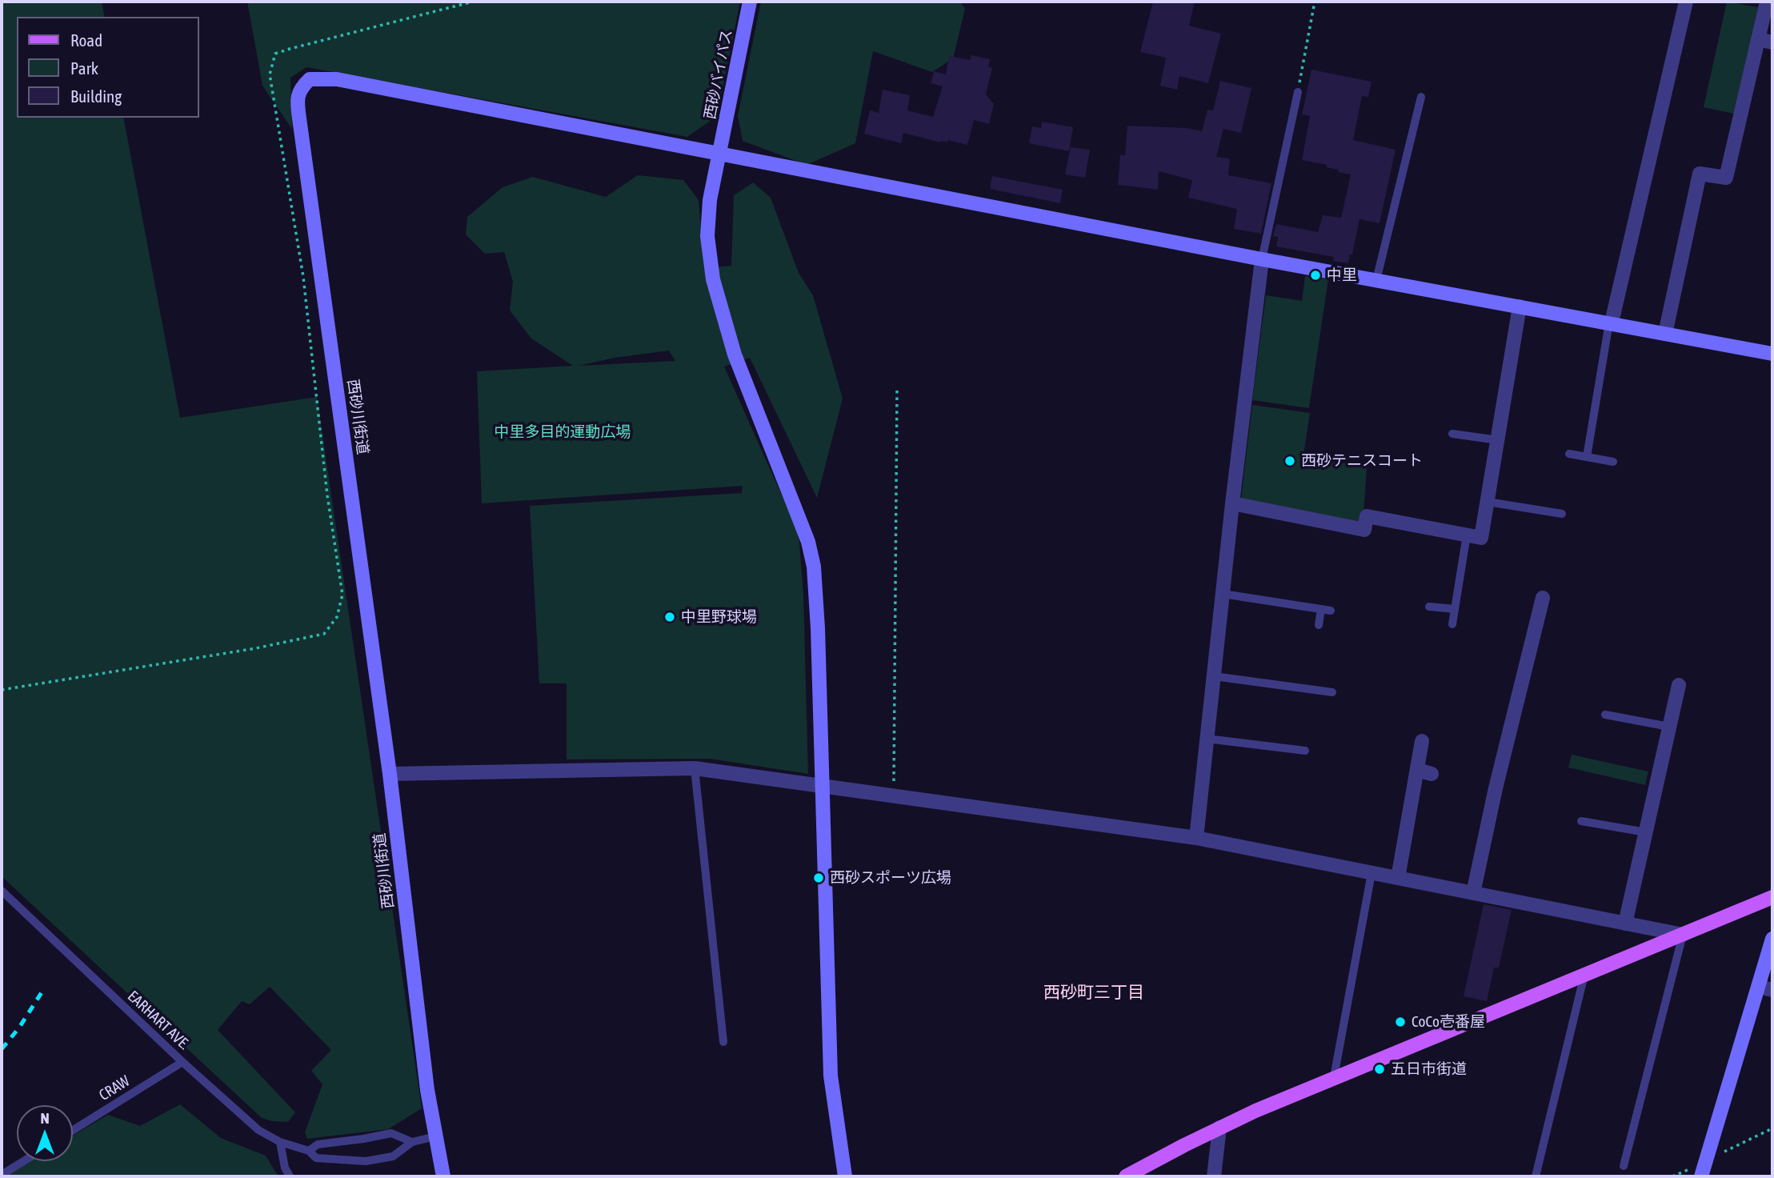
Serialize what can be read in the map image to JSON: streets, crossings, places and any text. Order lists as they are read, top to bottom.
{
  "streets": {
    "street": ["西砂バイパス", "西砂川街道"],
    "lane": ["EARHART AVE.", "CRAW"]
  },
  "crossings": [
    ["西砂バイパス", "西砂川街道"],
    ["西砂川街道", "EARHART AVE."],
    ["EARHART AVE.", "CRAW"]
  ],
  "districts": ["西砂町三丁目"],
  "parks": ["中里多目的運動広場"],
  "places": [
    "中里",
    "西砂テニスコート",
    "中里野球場",
    "西砂スポーツ広場",
    "CoCo壱番屋",
    "五日市街道"
  ],
  "legend": ["Road", "Park", "Building"],
  "north": "top"
}
